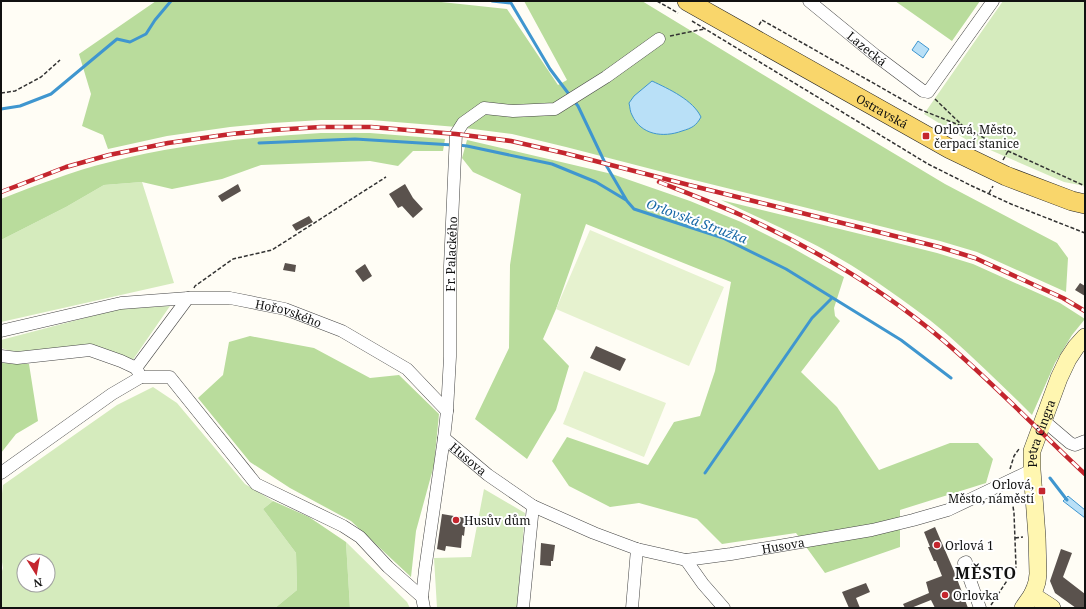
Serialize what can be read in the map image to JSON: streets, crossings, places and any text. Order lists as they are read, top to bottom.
{
  "streets": {
    "main road": ["Ostravská"],
    "street": [
      "Lazecká",
      "Fr. Palackého",
      "Hořovského",
      "Petra Cingra",
      "Husova"
    ]
  },
  "crossings": [
    ["Fr. Palackého", "Hořovského"],
    ["Fr. Palackého", "Husova"],
    ["Petra Cingra", "Husova"]
  ],
  "districts": ["MĚSTO"],
  "water": ["Orlovská Stružka"],
  "places": {
    "transit": ["Orlová, Město, čerpací stanice", "Orlová, Město, náměstí"],
    "other": ["Husův dům", "Orlová 1", "Orlovka"]
  },
  "north": "bottom"
}
